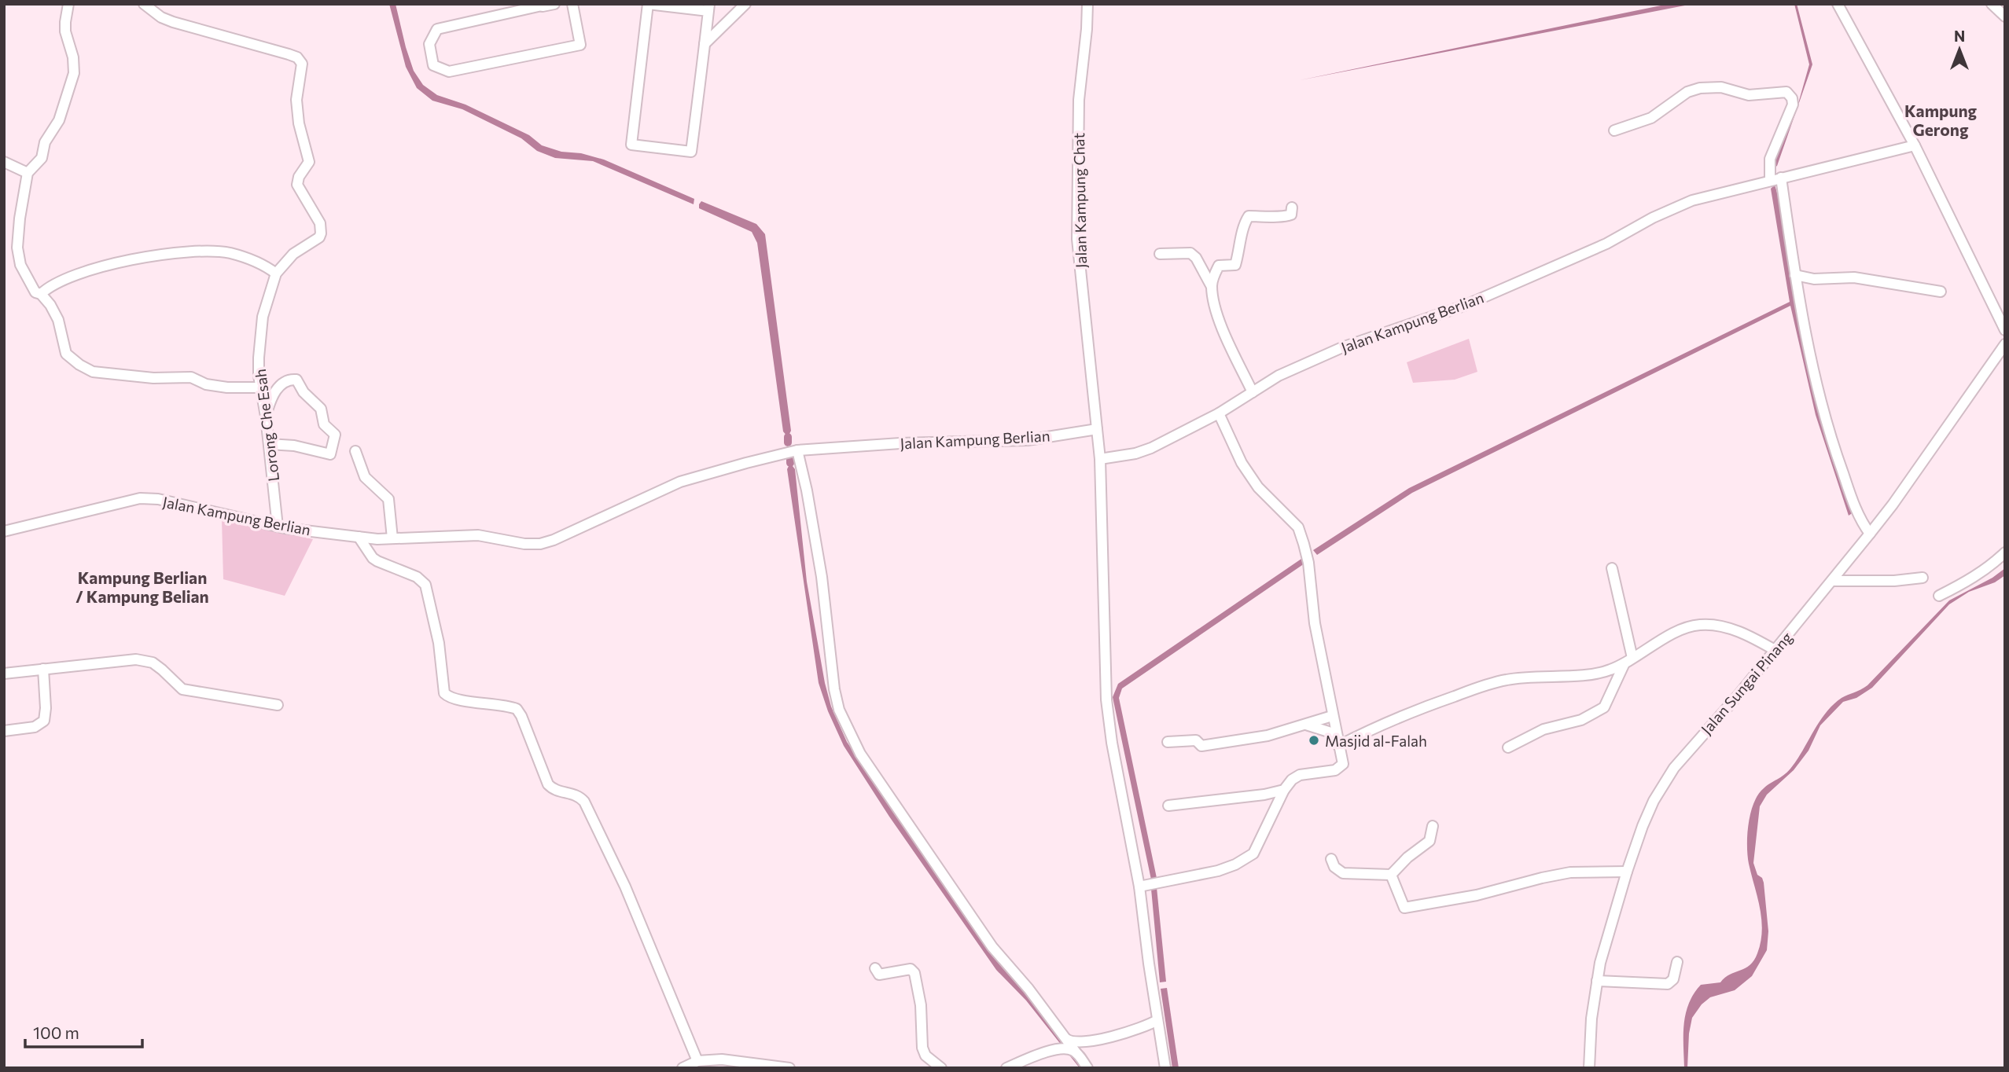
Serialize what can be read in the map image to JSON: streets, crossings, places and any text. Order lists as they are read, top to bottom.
{
  "streets": {
    "street": [
      "Jalan Kampung Chat",
      "Jalan Kampung Berlian",
      "Lorong Che Esah",
      "Jalan Sungai Pinang"
    ]
  },
  "crossings": [
    ["Jalan Kampung Chat", "Jalan Kampung Berlian"],
    ["Jalan Kampung Berlian", "Lorong Che Esah"]
  ],
  "districts": ["Kampung Gerong", "Kampung Berlian / Kampung Belian"],
  "places": ["Masjid al-Falah"],
  "scale_bar": "100 m",
  "north": "top"
}
